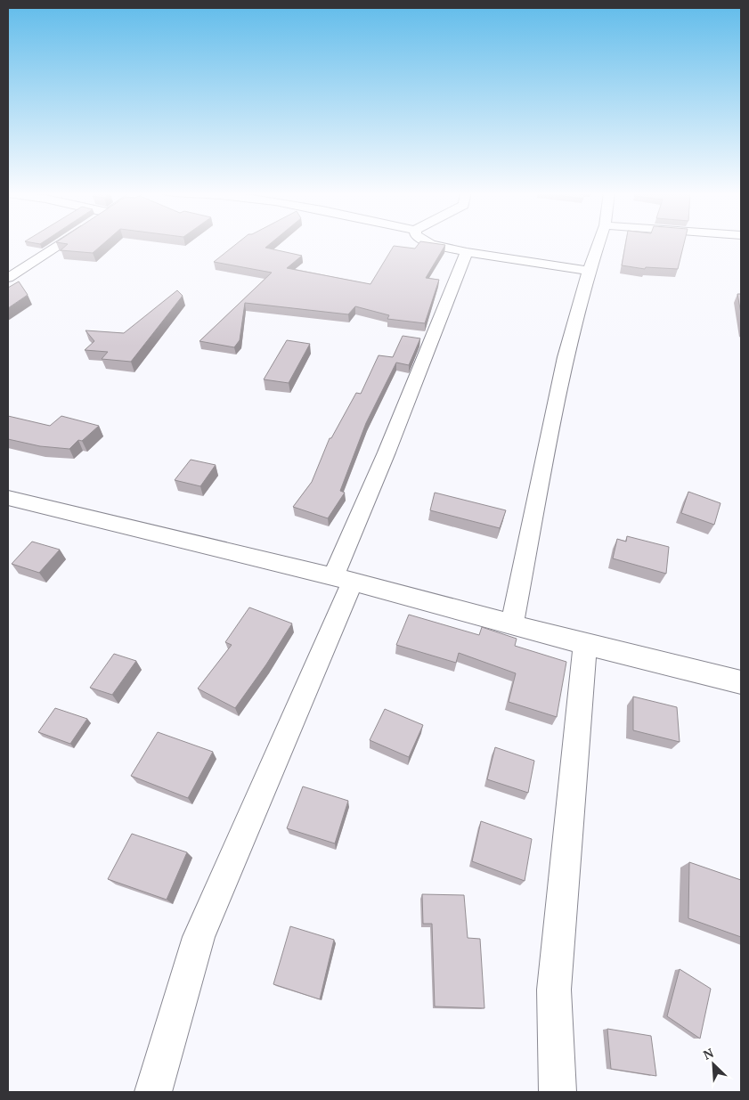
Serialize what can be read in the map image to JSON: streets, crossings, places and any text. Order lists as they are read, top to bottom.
{
  "north": "top left"
}
